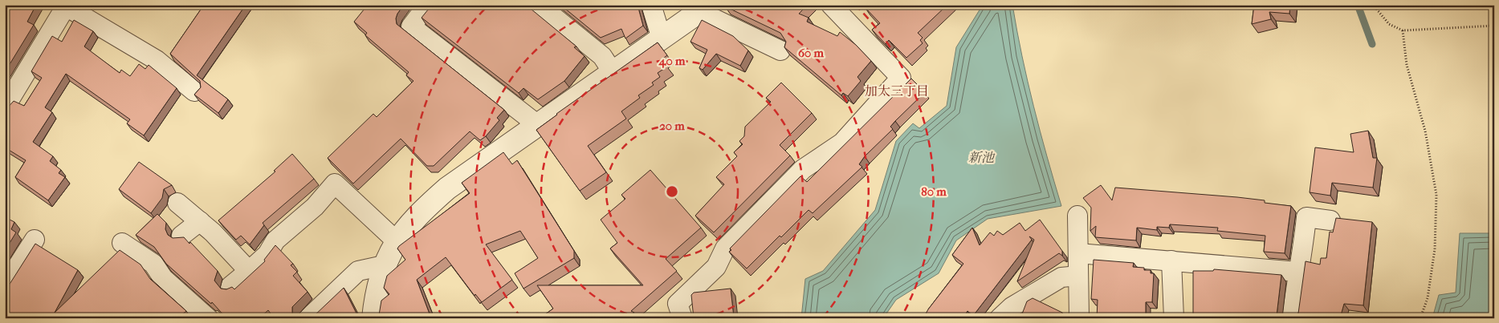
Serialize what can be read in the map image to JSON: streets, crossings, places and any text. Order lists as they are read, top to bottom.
{
  "districts": ["加太三丁目"],
  "water": ["新池"],
  "rings": [
    "60 m",
    "40 m",
    "20 m",
    "80 m"
  ]
}
